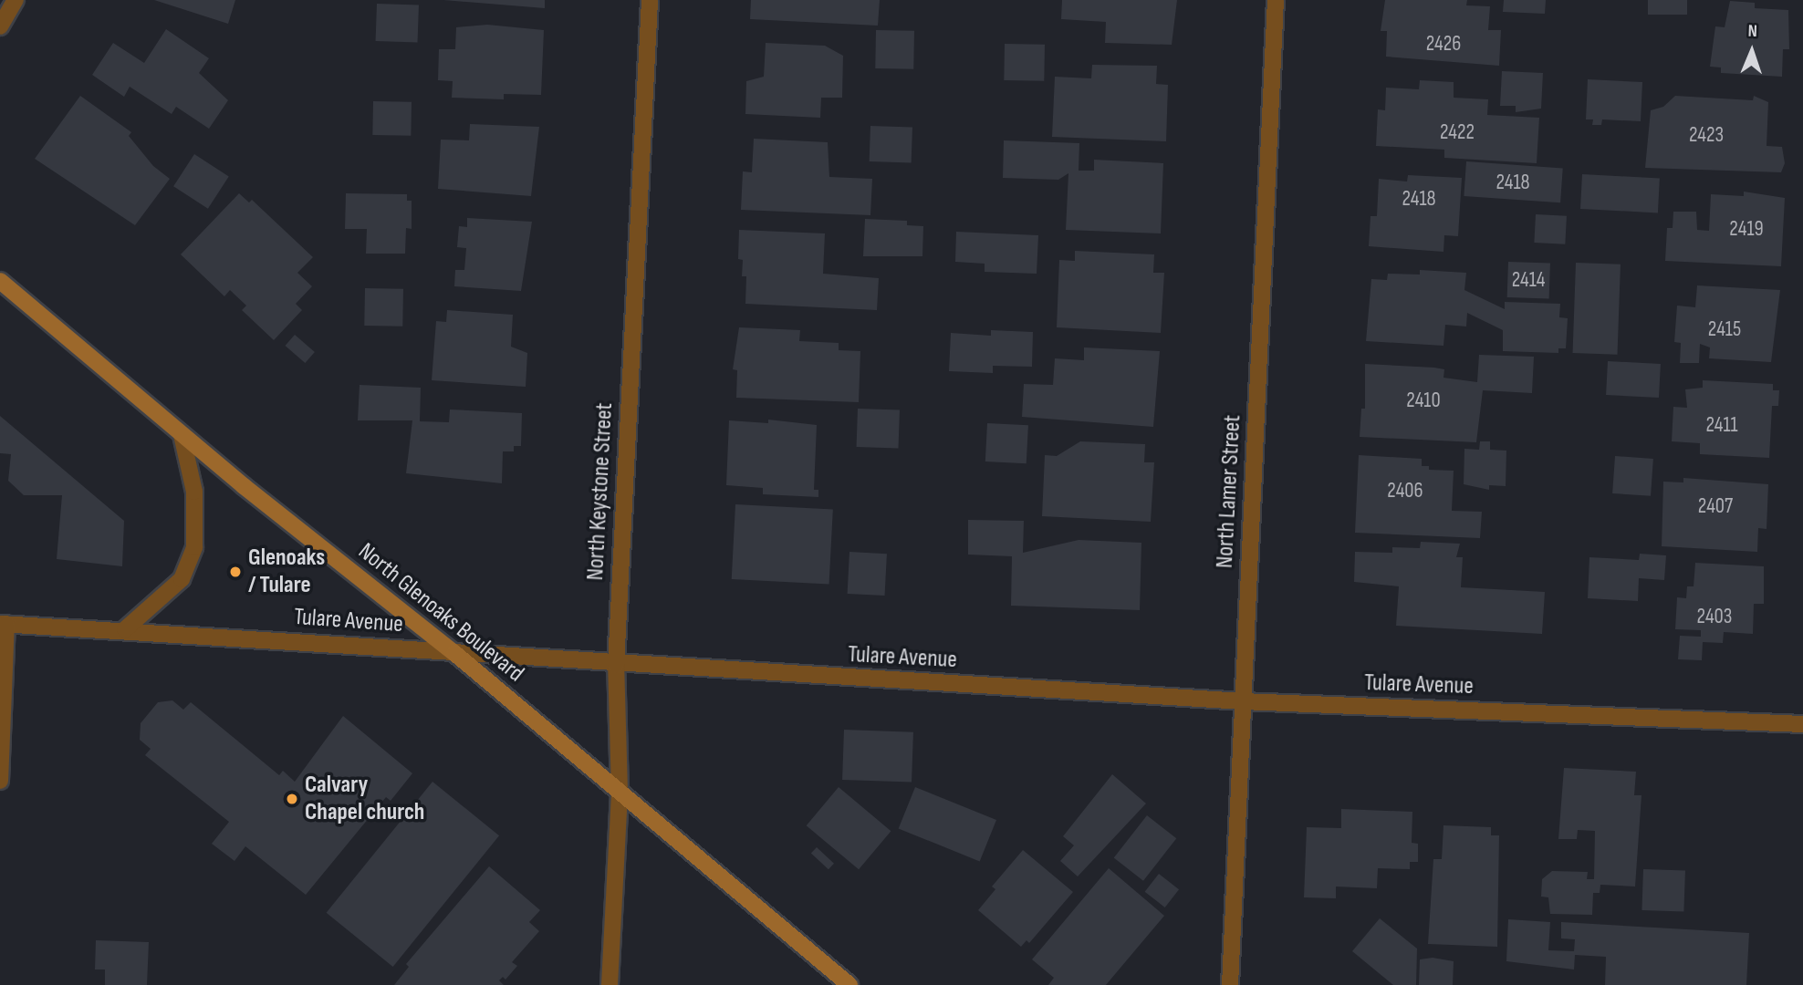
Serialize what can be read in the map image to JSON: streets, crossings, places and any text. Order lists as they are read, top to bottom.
{
  "streets": {
    "main road": ["North Glenoaks Boulevard"],
    "street": ["North Keystone Street", "North Lamer Street", "Tulare Avenue"]
  },
  "crossings": [
    ["North Keystone Street", "North Glenoaks Boulevard"],
    ["North Keystone Street", "Tulare Avenue"],
    ["North Lamer Street", "Tulare Avenue"],
    ["North Glenoaks Boulevard", "Tulare Avenue"]
  ],
  "places": ["Glenoaks / Tulare", "Calvary Chapel church"],
  "house_numbers": [
    "2426",
    "2422",
    "2423",
    "2418",
    "2418",
    "2419",
    "2414",
    "2415",
    "2410",
    "2411",
    "2406",
    "2407",
    "2403"
  ],
  "north": "top"
}
